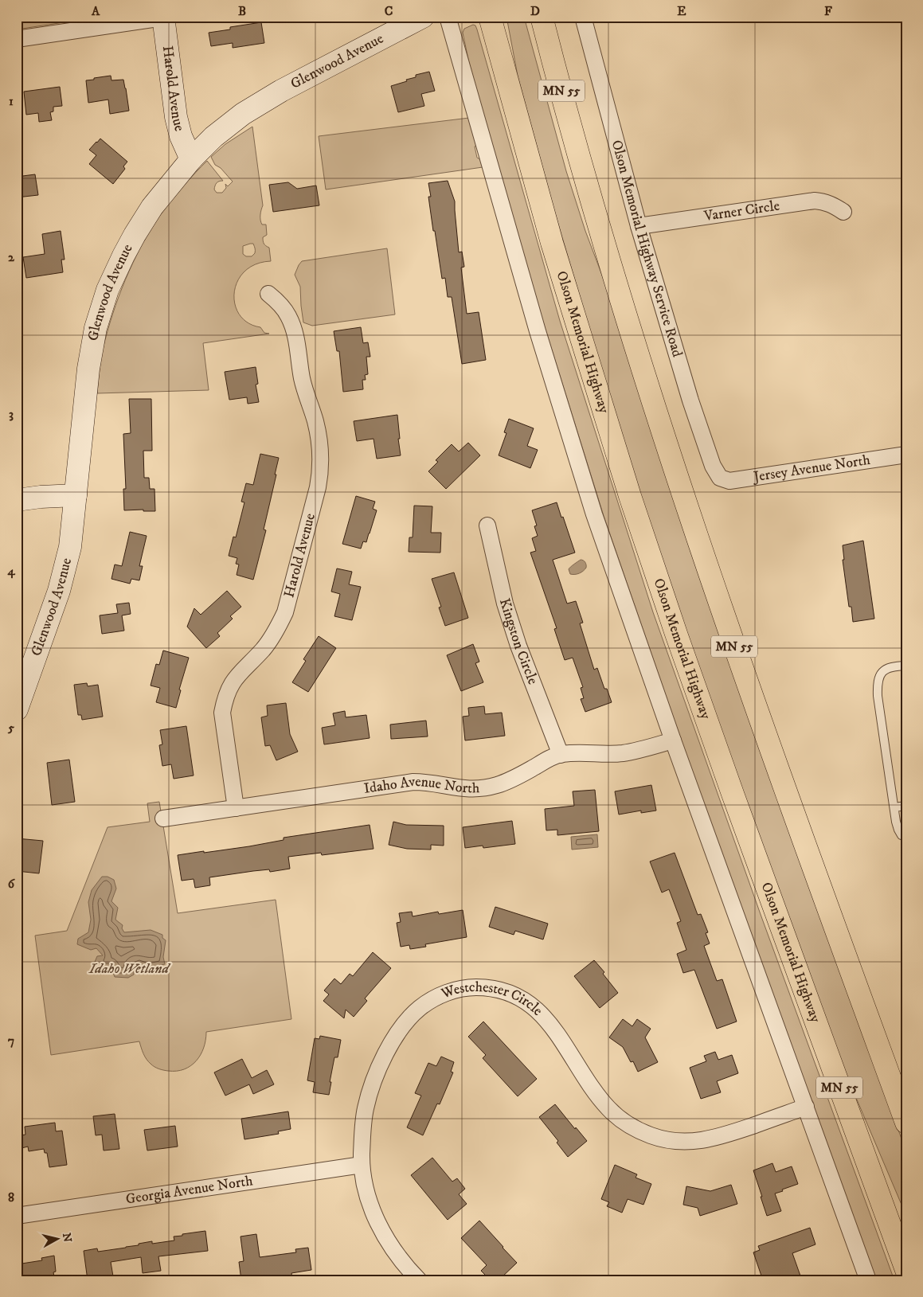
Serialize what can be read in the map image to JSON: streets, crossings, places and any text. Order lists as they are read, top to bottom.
{
  "streets": {
    "highway": ["MN 55", "Olson Memorial Highway"],
    "street": [
      "Glenwood Avenue",
      "Harold Avenue",
      "Varner Circle",
      "Olson Memorial Highway Service Road",
      "Jersey Avenue North",
      "Kingston Circle",
      "Idaho Avenue North",
      "Westchester Circle",
      "Georgia Avenue North"
    ]
  },
  "crossings": [
    ["Glenwood Avenue", "Harold Avenue"],
    ["Harold Avenue", "Idaho Avenue North"],
    ["Varner Circle", "Olson Memorial Highway Service Road"],
    ["Olson Memorial Highway Service Road", "Jersey Avenue North"],
    ["Kingston Circle", "Idaho Avenue North"],
    ["Westchester Circle", "Georgia Avenue North"]
  ],
  "parks": ["Idaho Wetland"],
  "north": "right",
  "grid": {
    "columns": [
      "A",
      "B",
      "C",
      "D",
      "E",
      "F"
    ],
    "rows": [
      "1",
      "2",
      "3",
      "4",
      "5",
      "6",
      "7",
      "8"
    ]
  }
}
